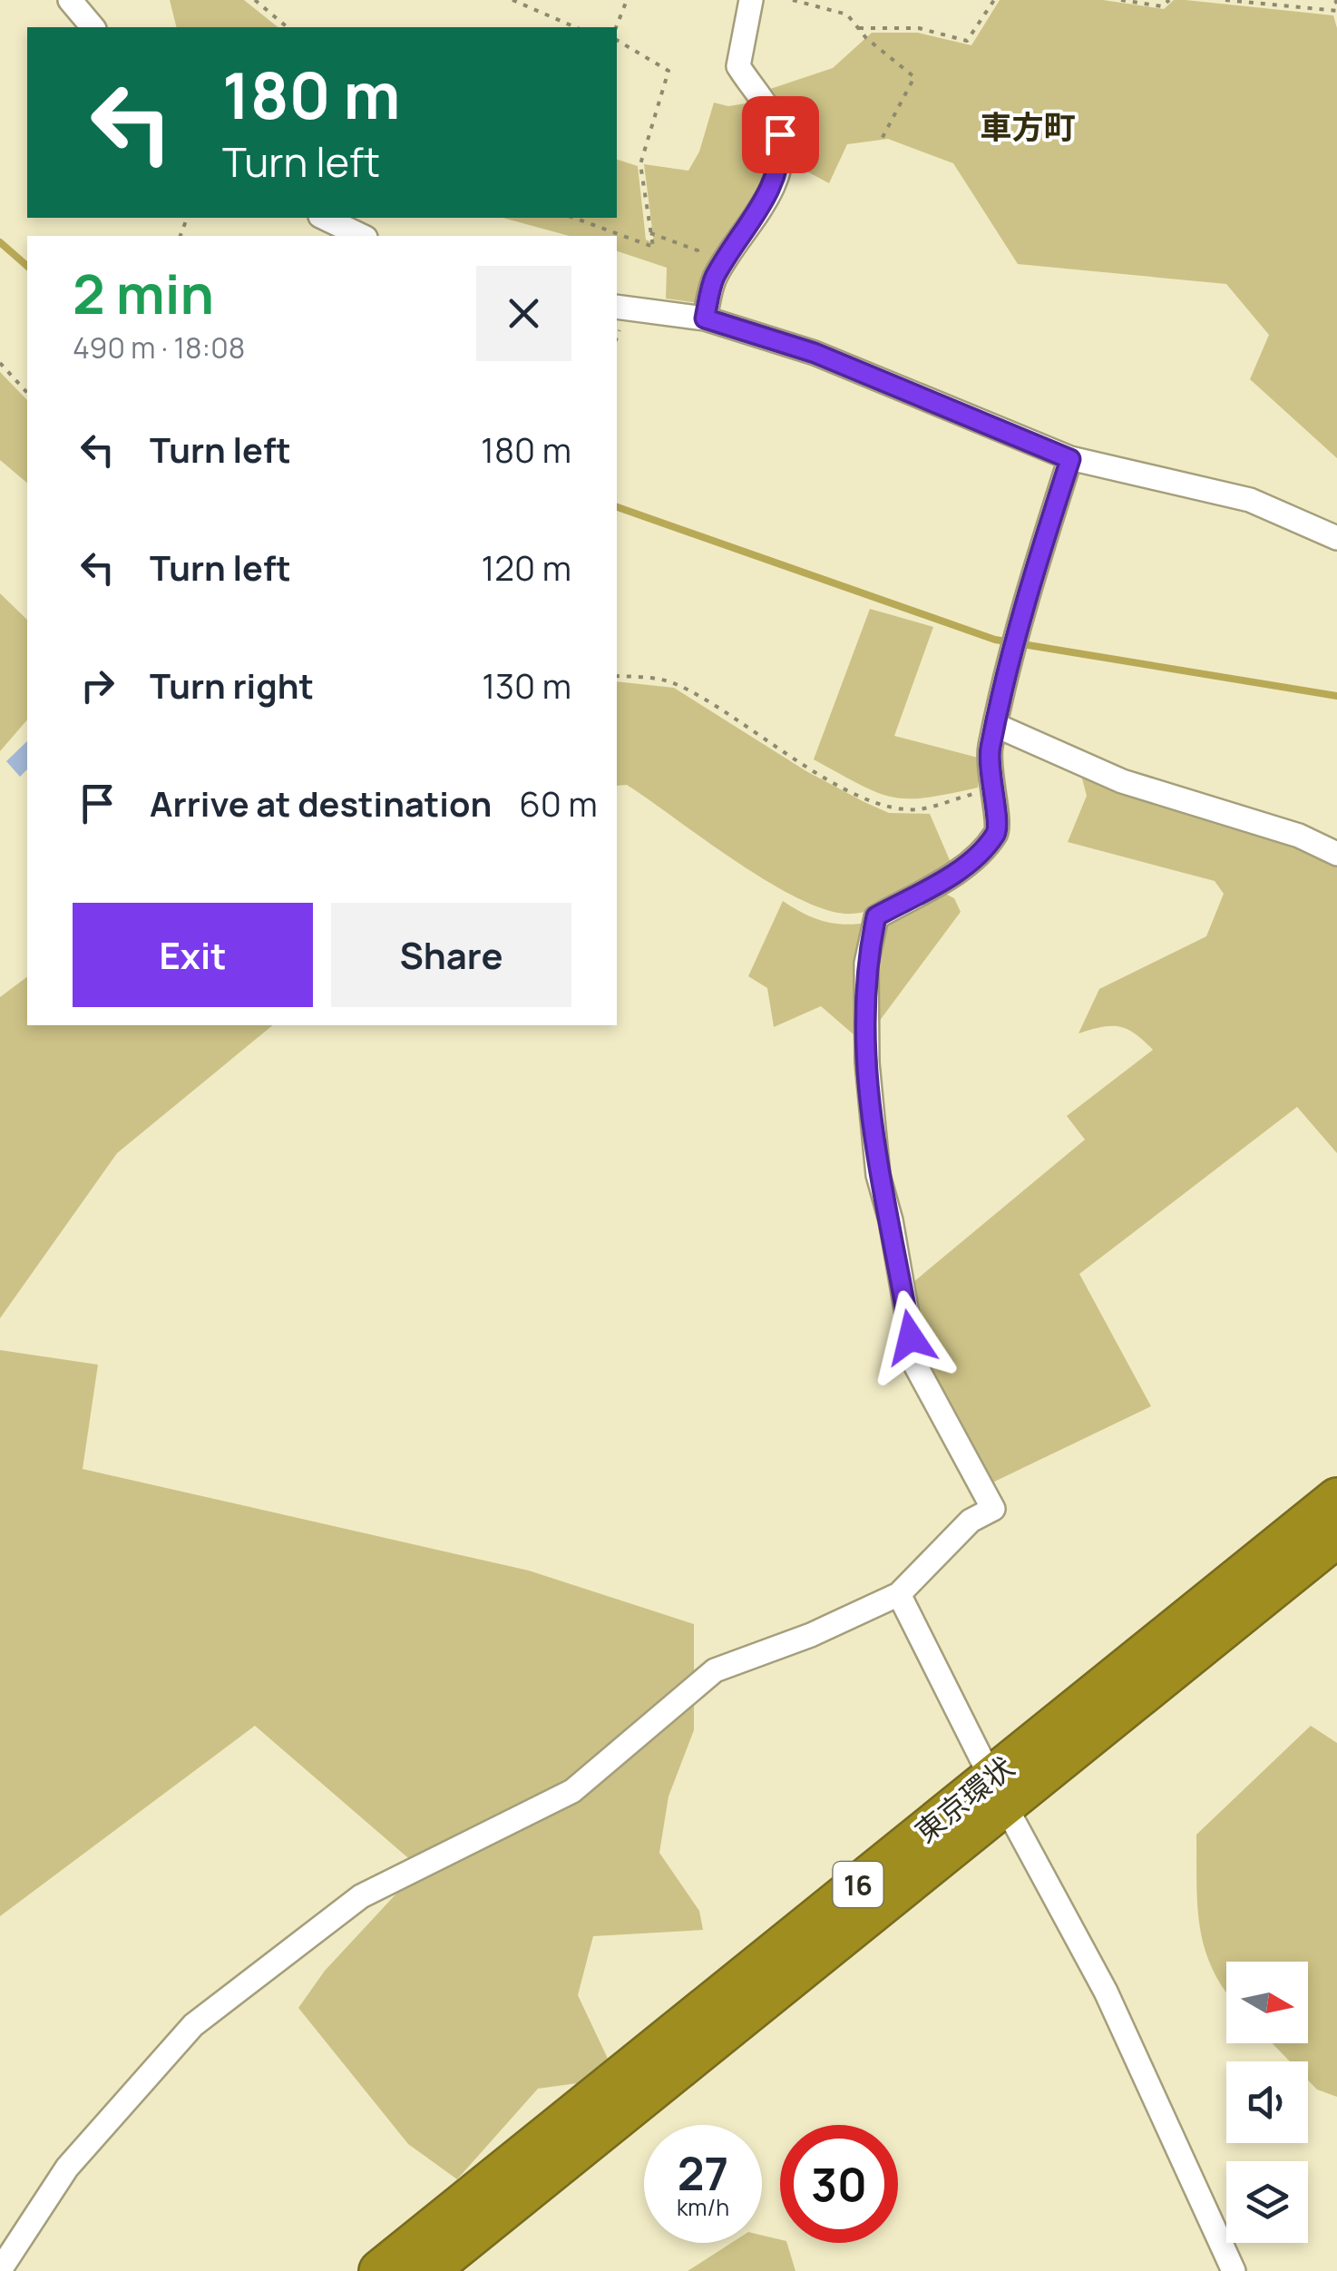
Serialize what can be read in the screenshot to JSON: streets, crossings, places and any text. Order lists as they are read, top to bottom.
{
  "streets": {
    "highway": ["東京環状", "16"]
  },
  "districts": ["車方町"],
  "north": "right",
  "page": {
    "turn": ["180 m", "Turn left"],
    "heading": ["2 min", "490 m · 18:08"],
    "list": [
      {
        "name": "Turn left",
        "value": "180 m"
      },
      {
        "name": "Turn left",
        "value": "120 m"
      },
      {
        "name": "Turn right",
        "value": "130 m"
      },
      {
        "name": "Arrive at destination",
        "value": "60 m"
      }
    ],
    "buttons": ["Exit", "Share"],
    "speed": "27 km/h",
    "limit": "30"
  }
}
